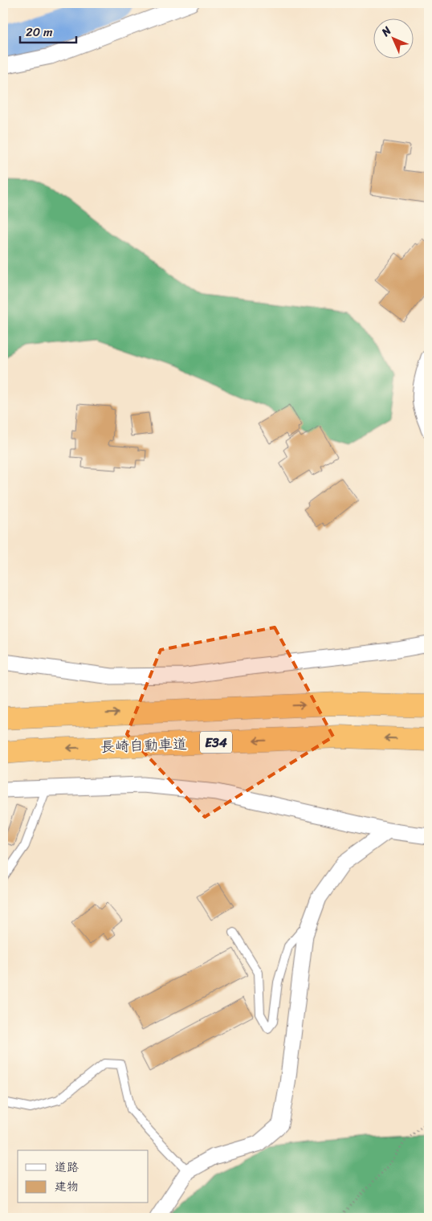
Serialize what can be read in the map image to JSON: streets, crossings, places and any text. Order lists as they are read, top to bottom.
{
  "streets": {
    "highway": ["E34", "長崎自動車道"]
  },
  "legend": ["道路", "建物"],
  "scale_bar": "20 m",
  "north": "top left"
}
